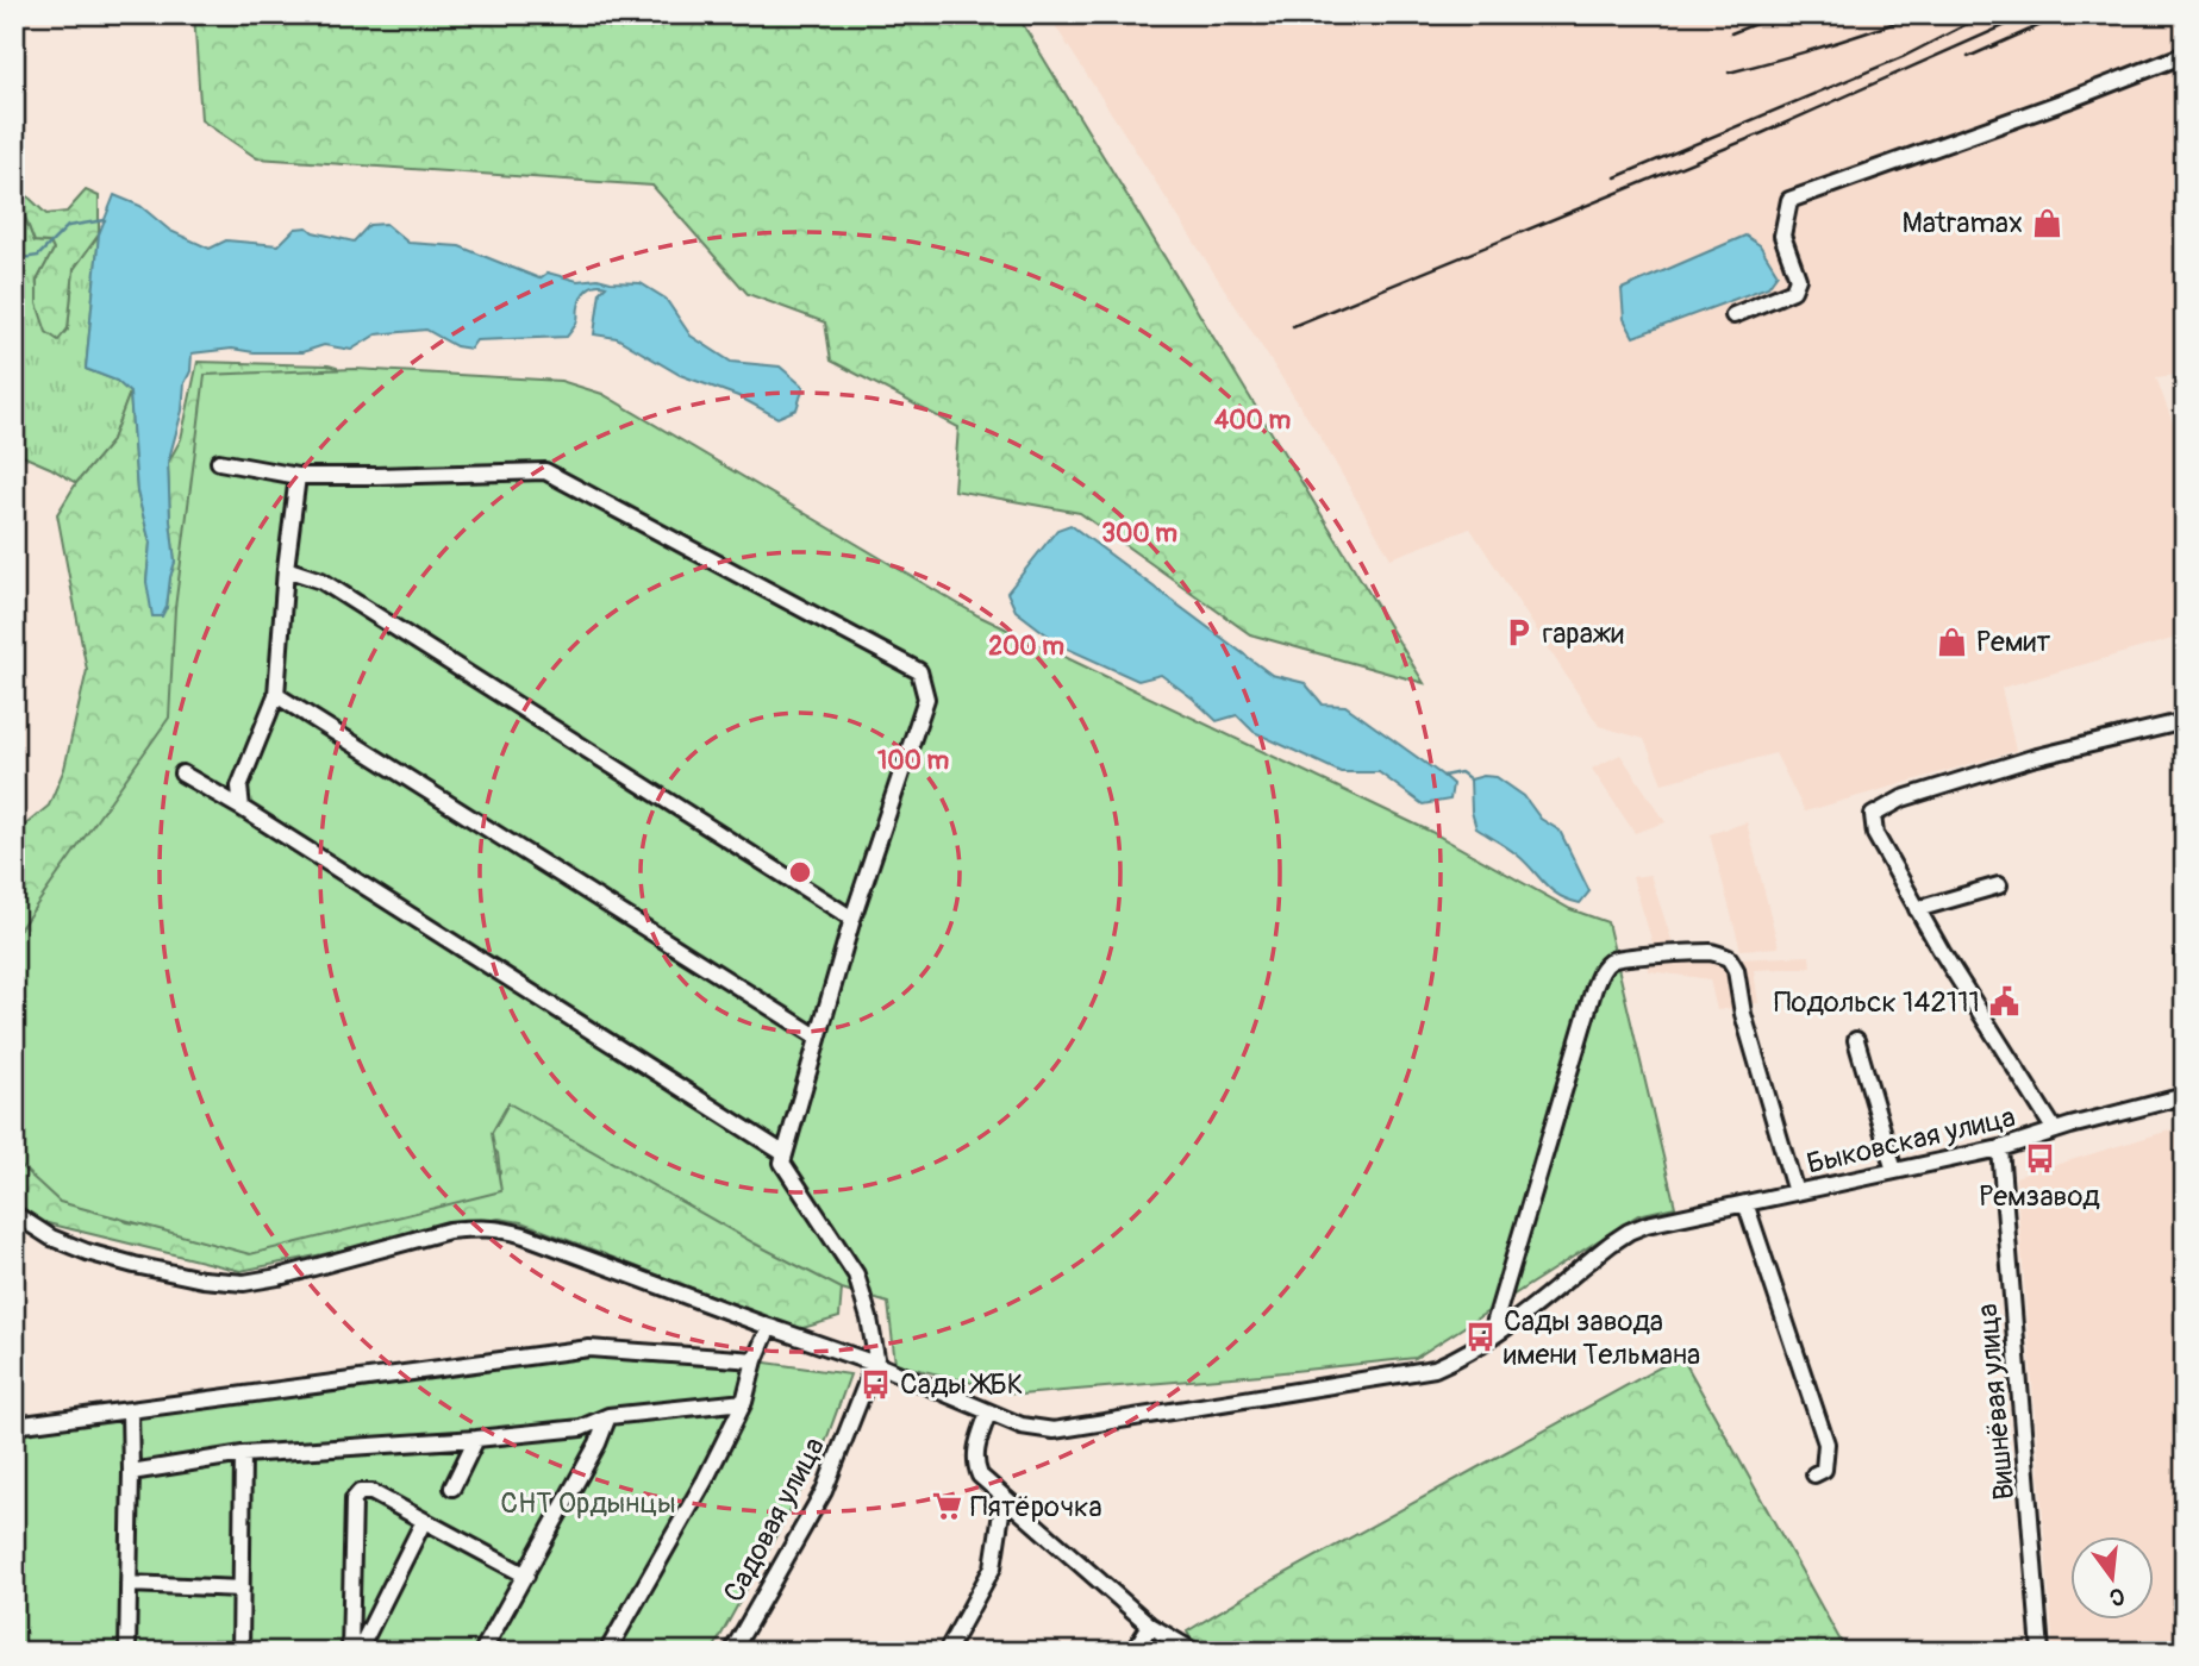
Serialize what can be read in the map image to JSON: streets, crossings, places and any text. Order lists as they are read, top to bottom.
{
  "streets": {
    "street": ["Быковская улица", "Вишнёвая улица", "Садовая улица"]
  },
  "crossings": [
    ["Быковская улица", "Вишнёвая улица"],
    ["Быковская улица", "Садовая улица"]
  ],
  "parks": ["СНТ Ордынцы"],
  "places": {
    "shop": ["Matramax", "Ремит"],
    "parking": ["гаражи"],
    "public building": ["Подольск 142111"],
    "bus stop": ["Ремзавод", "Сады завода имени Тельмана", "Сады ЖБК"],
    "supermarket": ["Пятёрочка"]
  },
  "north": "bottom",
  "rings": [
    "400 m",
    "300 m",
    "200 m",
    "100 m"
  ]
}
